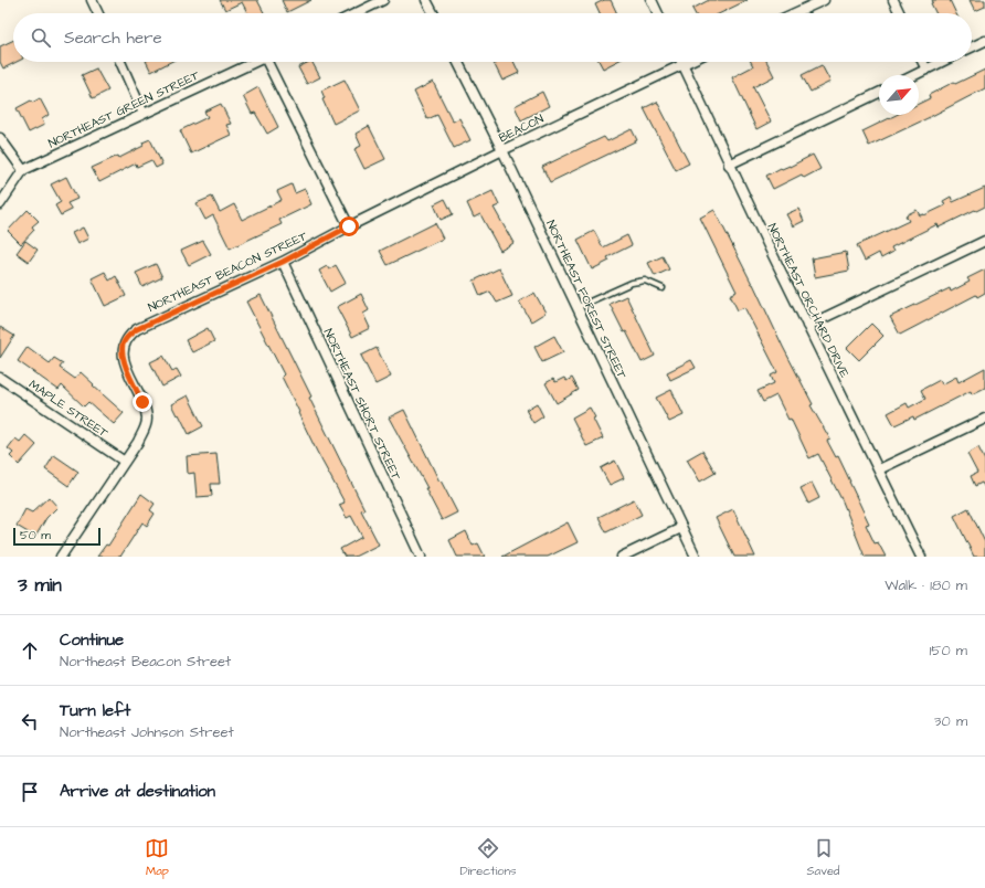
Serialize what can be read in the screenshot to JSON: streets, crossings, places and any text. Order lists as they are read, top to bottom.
{
  "streets": {
    "street": [
      "NORTHEAST GREEN STREET",
      "BEACON",
      "NORTHEAST BEACON STREET",
      "NORTHEAST FOREST STREET",
      "NORTHEAST ORCHARD DRIVE",
      "NORTHEAST SHORT STREET",
      "MAPLE STREET"
    ]
  },
  "crossings": [
    ["BEACON", "NORTHEAST BEACON STREET"],
    ["BEACON", "NORTHEAST FOREST STREET"],
    ["BEACON", "NORTHEAST ORCHARD DRIVE"],
    ["NORTHEAST BEACON STREET", "NORTHEAST SHORT STREET"],
    ["NORTHEAST BEACON STREET", "MAPLE STREET"]
  ],
  "scale_bar": "50 m",
  "north": "top right",
  "page": {
    "search": "Search here",
    "scale": "50 m",
    "heading": ["3 min", "Walk · 180 m"],
    "list": [
      ["Continue", "Northeast Beacon Street", "150 m"],
      ["Turn left", "Northeast Johnson Street", "30 m"],
      "Arrive at destination"
    ],
    "nav": ["Map", "Directions", "Saved"]
  }
}
